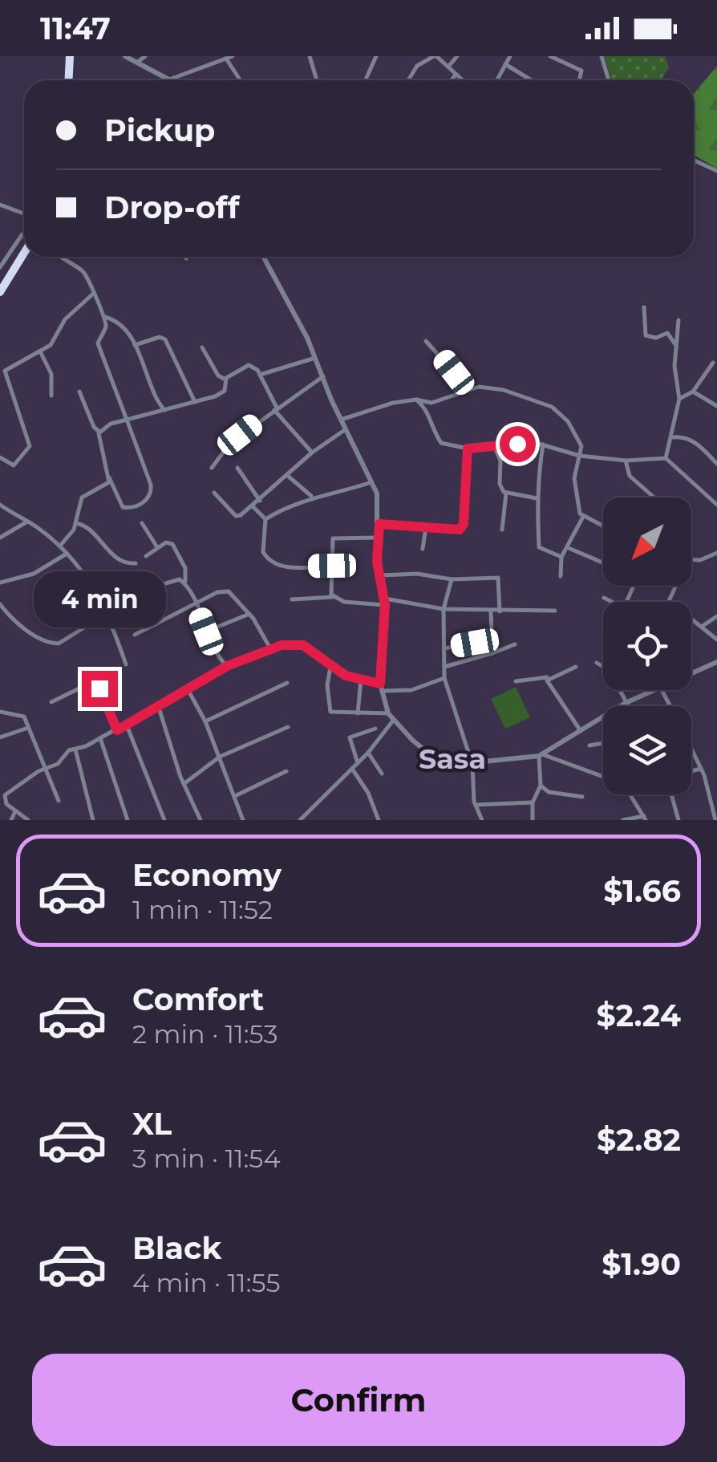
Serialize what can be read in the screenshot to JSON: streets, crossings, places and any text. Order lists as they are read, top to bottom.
{
  "districts": ["Sasa"],
  "north": "bottom left",
  "page": {
    "status": "11:47",
    "banner": ["Pickup", "Drop-off"],
    "bubble": "4 min",
    "list": [
      {
        "name": "Economy",
        "note": "1 min · 11:52",
        "value": "$1.66"
      },
      {
        "name": "Comfort",
        "note": "2 min · 11:53",
        "value": "$2.24"
      },
      {
        "name": "XL",
        "note": "3 min · 11:54",
        "value": "$2.82"
      },
      {
        "name": "Black",
        "note": "4 min · 11:55",
        "value": "$1.90"
      }
    ],
    "buttons": "Confirm"
  }
}
